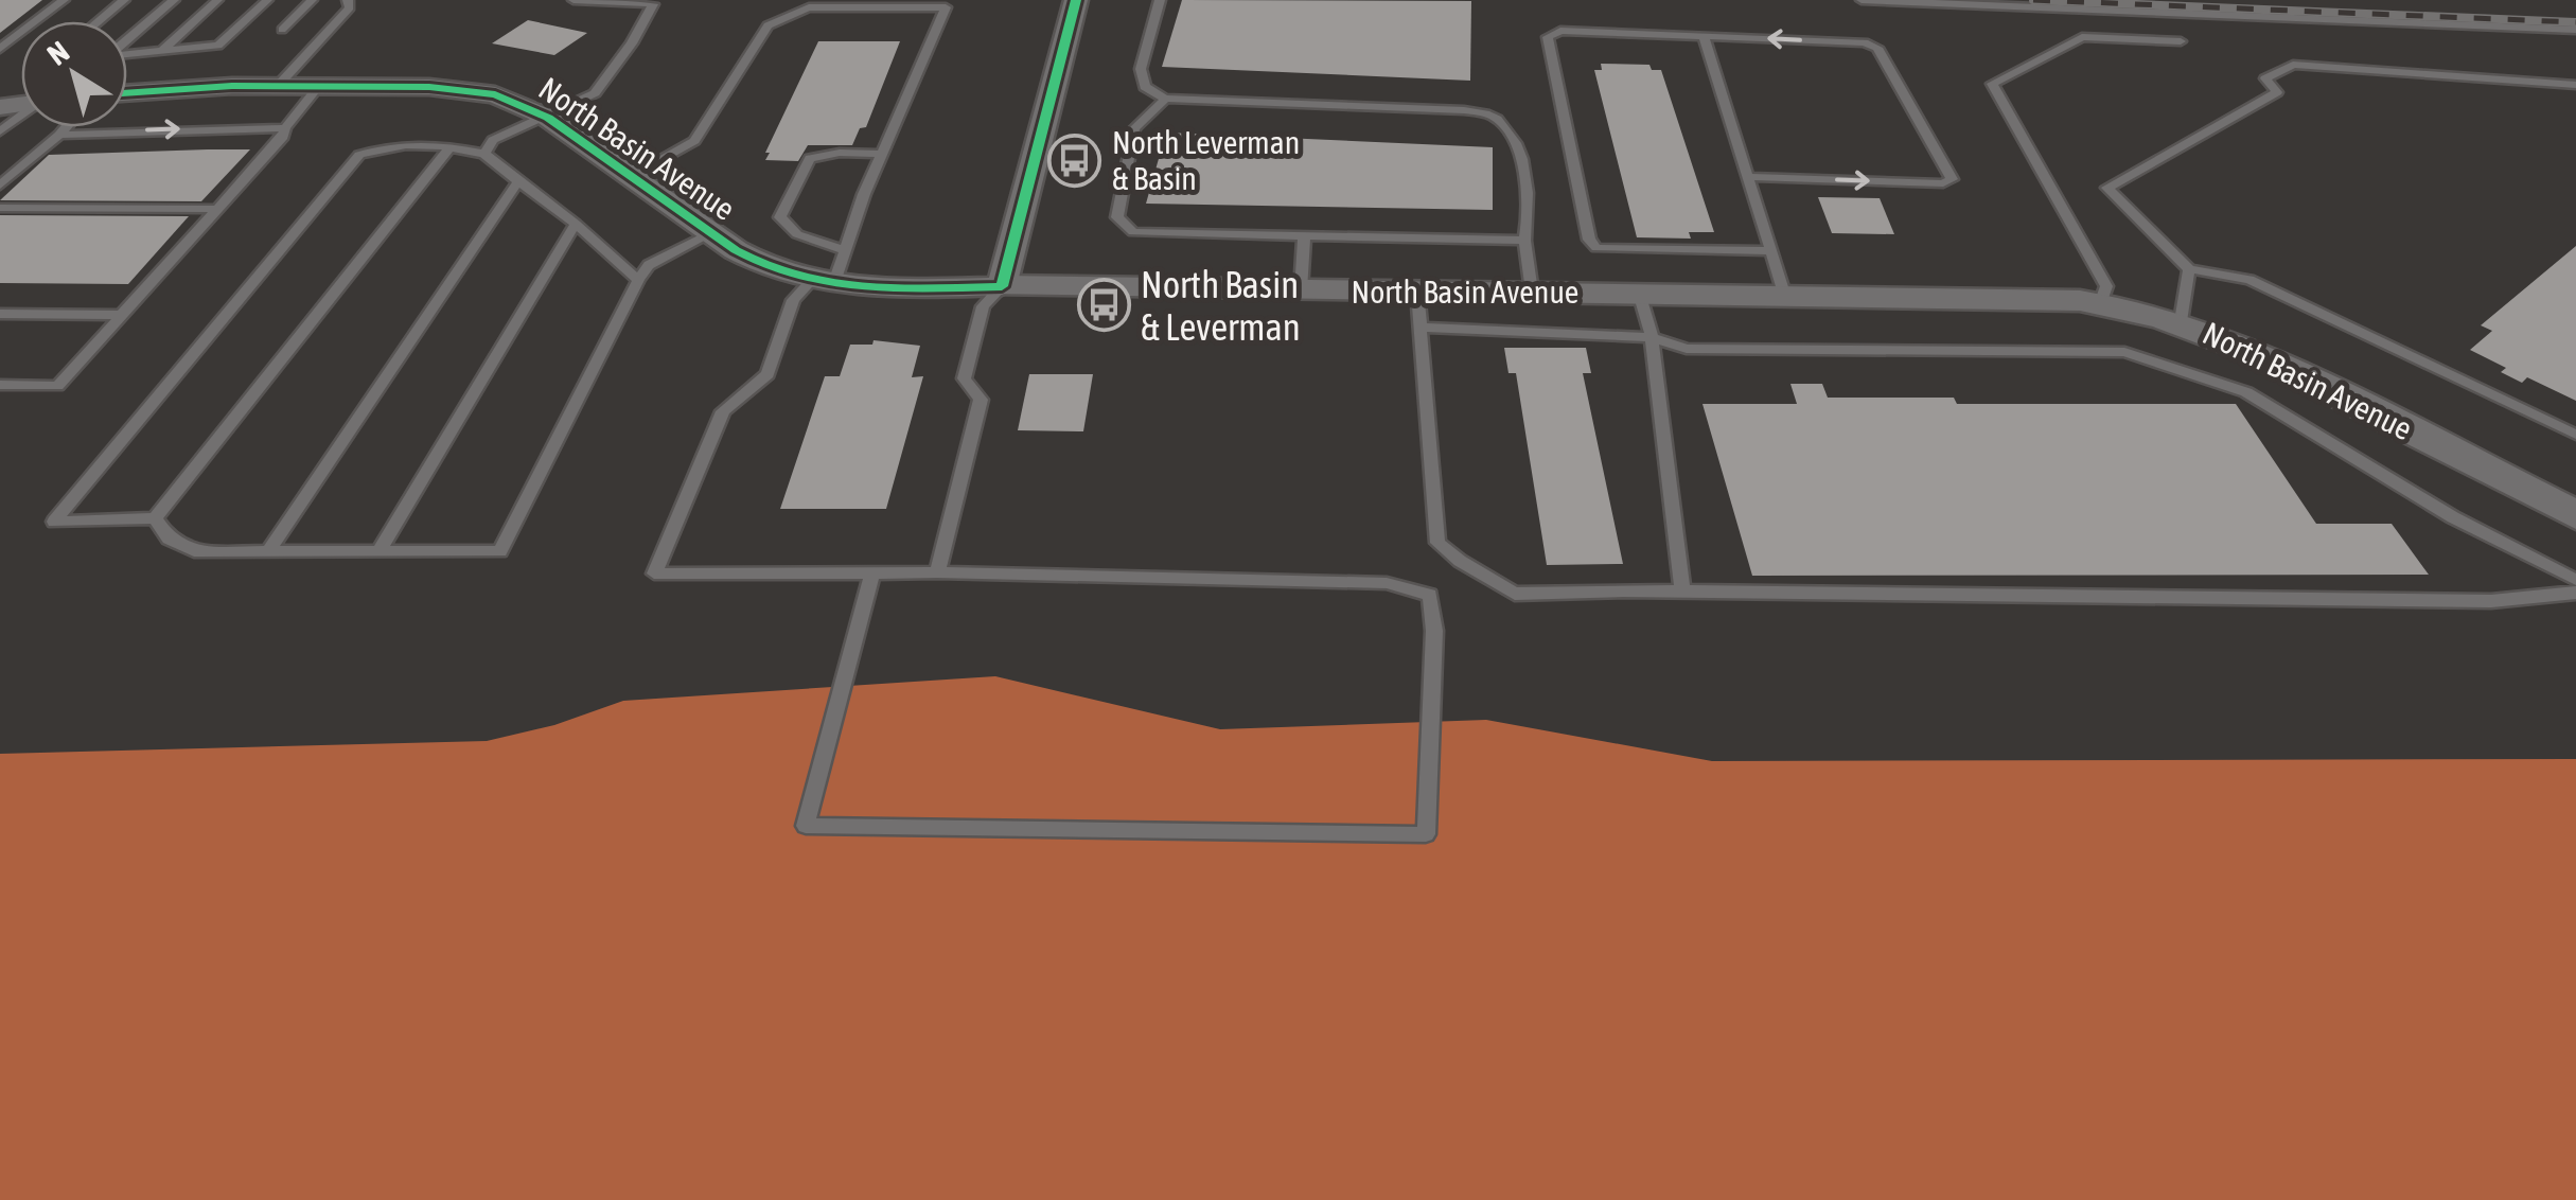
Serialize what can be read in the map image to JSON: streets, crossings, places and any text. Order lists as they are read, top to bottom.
{
  "streets": {
    "main road": ["North Basin Avenue"]
  },
  "places": {
    "bus stop": ["North Leverman & Basin", "North Basin & Leverman"]
  },
  "north": "top left"
}
